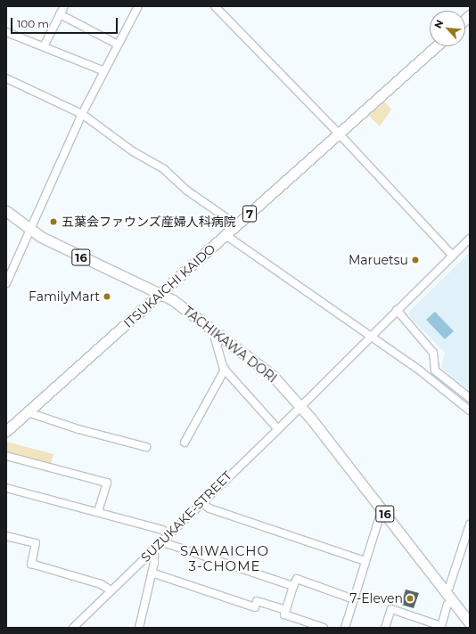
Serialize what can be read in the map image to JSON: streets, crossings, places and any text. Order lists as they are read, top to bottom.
{
  "streets": {
    "main road": [
      "7",
      "16",
      "ITSUKAICHI KAIDO",
      "TACHIKAWA DORI"
    ],
    "street": ["SUZUKAKE-STREET"]
  },
  "crossings": [
    ["ITSUKAICHI KAIDO", "TACHIKAWA DORI"],
    ["TACHIKAWA DORI", "SUZUKAKE-STREET"]
  ],
  "districts": ["SAIWAICHO 3-CHOME"],
  "places": [
    "五葉会ファウンズ産婦人科病院",
    "Maruetsu",
    "FamilyMart",
    "7-Eleven"
  ],
  "scale_bar": "100 m",
  "north": "top left"
}
